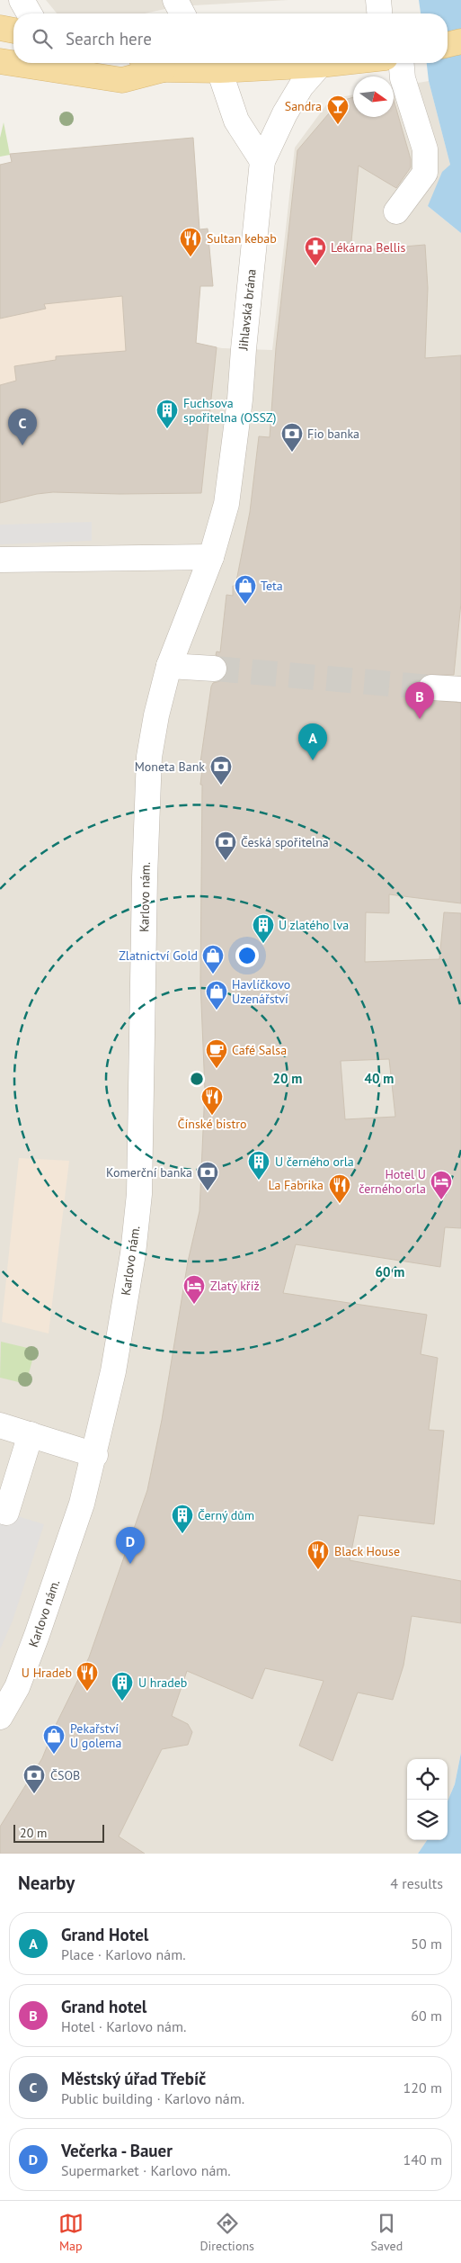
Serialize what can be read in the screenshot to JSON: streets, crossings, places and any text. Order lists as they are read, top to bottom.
{
  "streets": {
    "street": ["Jihlavská brána", "Karlovo nám."]
  },
  "crossings": [
    ["Jihlavská brána", "Karlovo nám."]
  ],
  "places": {
    "bar": ["Sandra"],
    "restaurant": [
      "Sultan kebab",
      "Čínské bistro",
      "La Fabrika",
      "Black House",
      "U Hradeb"
    ],
    "pharmacy": ["Lékárna Bellis"],
    "building": [
      "Fuchsova spořitelna (OSSZ)",
      "U zlatého lva",
      "U černého orla",
      "Černý dům",
      "U hradeb"
    ],
    "bank": [
      "Fio banka",
      "Moneta Bank",
      "Česká spořitelna",
      "Komerční banka",
      "ČSOB"
    ],
    "shop": [
      "Teta",
      "Zlatnictví Gold",
      "Havlíčkovo Uzenářství",
      "Pekařství U golema"
    ],
    "cafe": ["Café Salsa"],
    "hotel": ["Hotel U černého orla", "Zlatý kříž"]
  },
  "scale_bar": "20 m",
  "north": "right",
  "page": {
    "search": "Search here",
    "pins": [
      "C",
      "B",
      "A",
      "D"
    ],
    "scale": "20 m",
    "heading": ["Nearby", "4 results"],
    "list": [
      {
        "mark": "A",
        "name": "Grand Hotel",
        "note": "Place · Karlovo nám.",
        "value": "50 m"
      },
      {
        "mark": "B",
        "name": "Grand hotel",
        "note": "Hotel · Karlovo nám.",
        "value": "60 m"
      },
      {
        "mark": "C",
        "name": "Městský úřad Třebíč",
        "note": "Public building · Karlovo nám.",
        "value": "120 m"
      },
      {
        "mark": "D",
        "name": "Večerka - Bauer",
        "note": "Supermarket · Karlovo nám.",
        "value": "140 m"
      }
    ],
    "nav": ["Map", "Directions", "Saved"]
  },
  "rings": ["20 m", "40 m", "60 m"]
}
